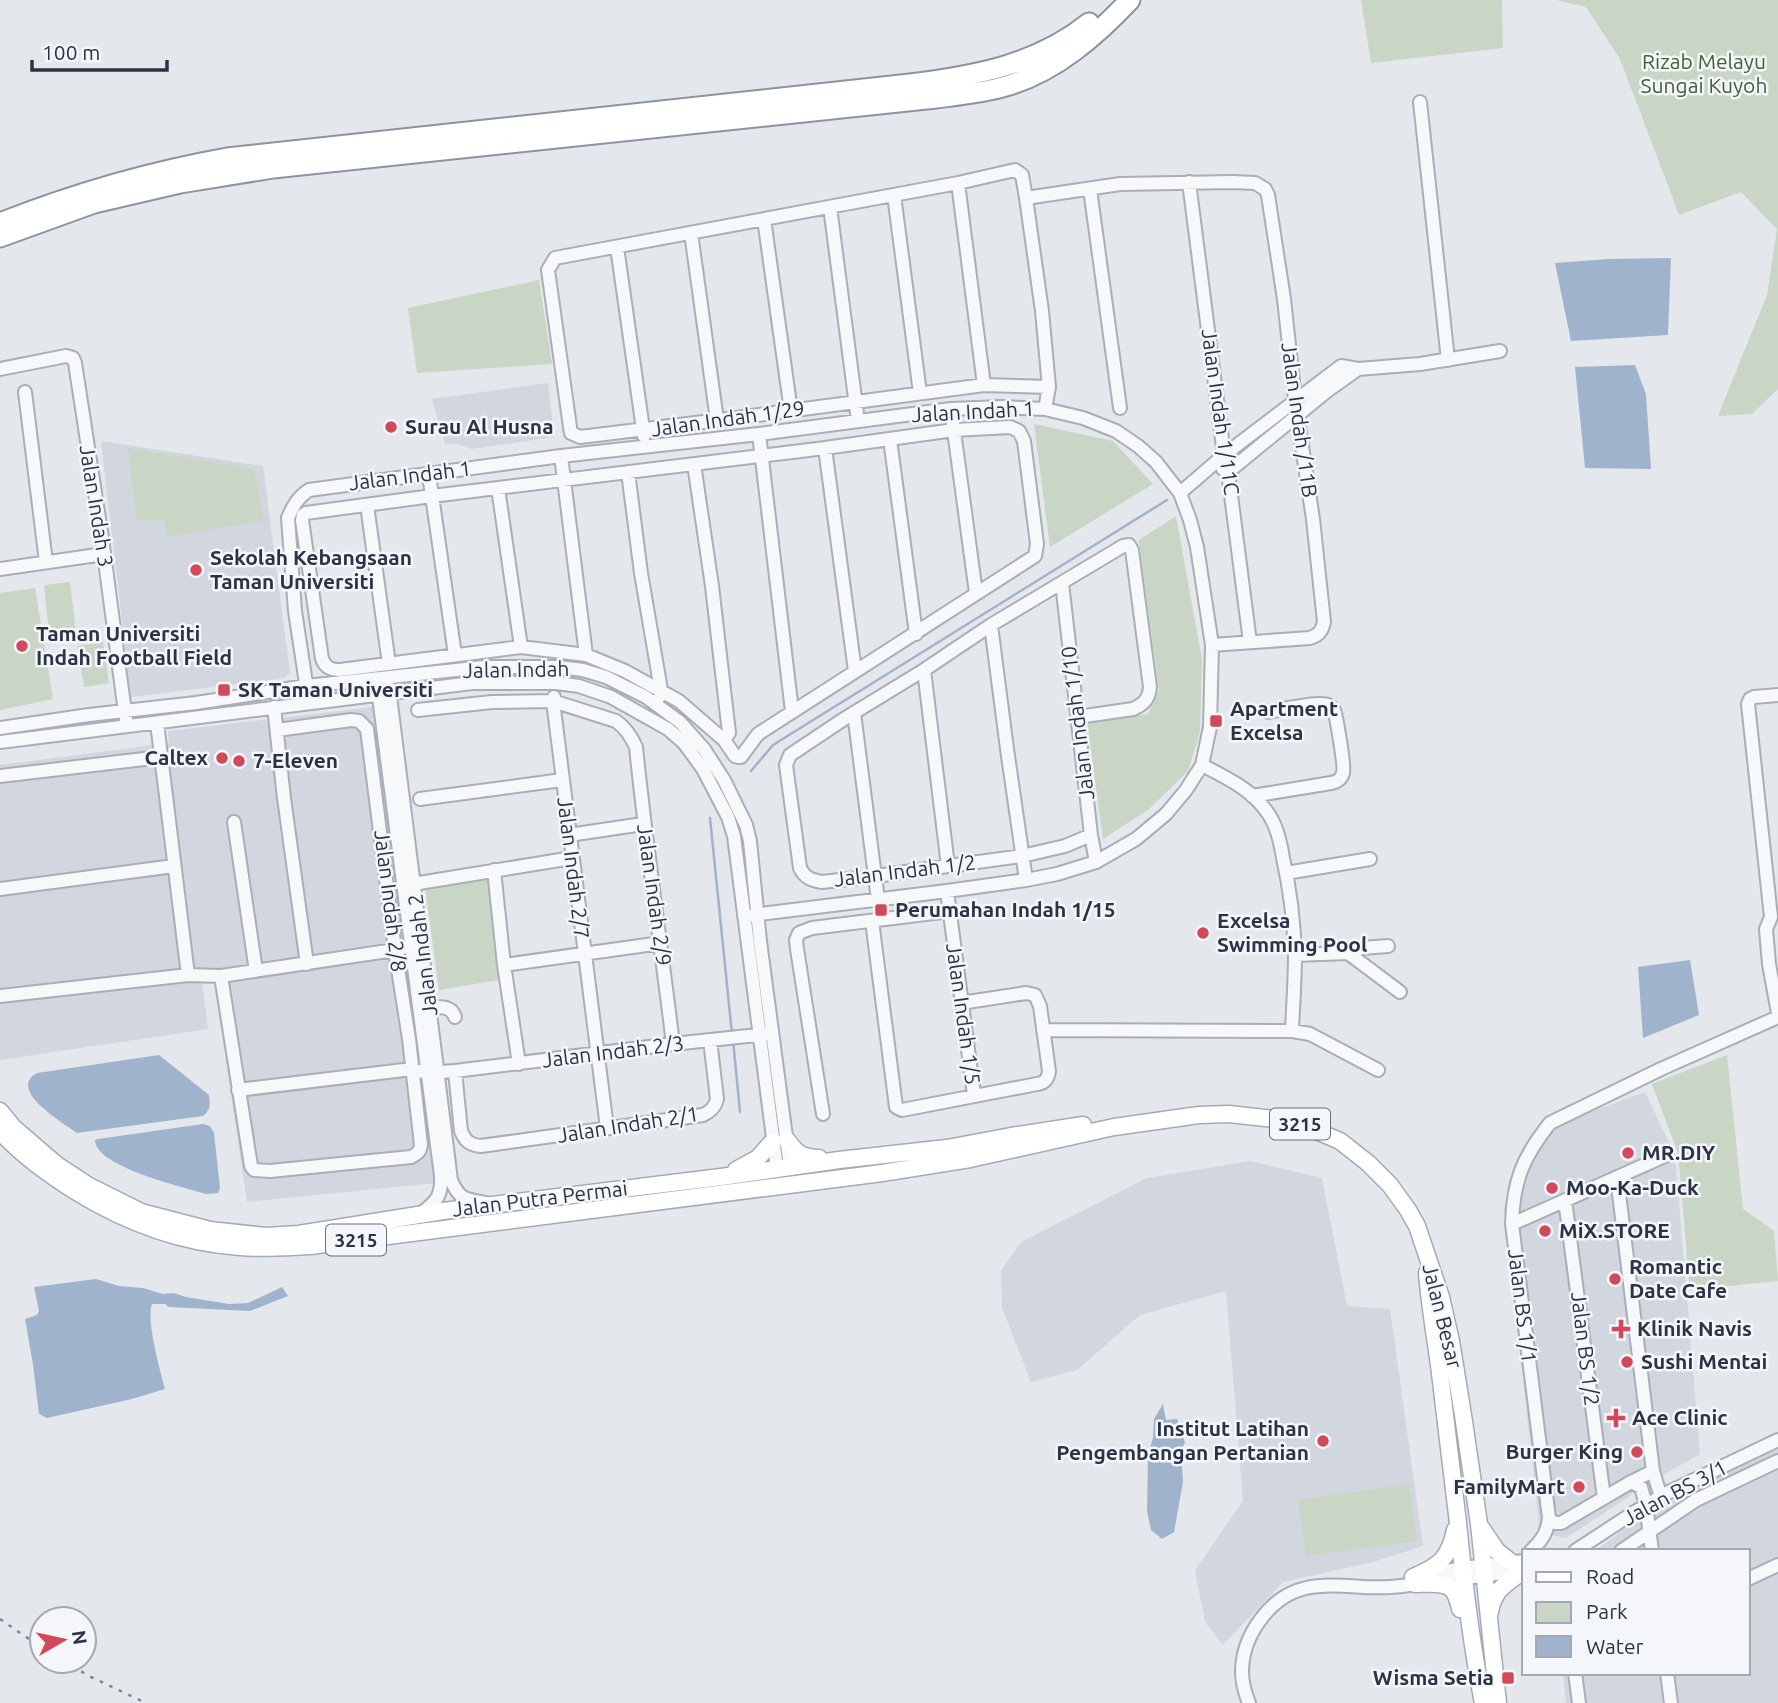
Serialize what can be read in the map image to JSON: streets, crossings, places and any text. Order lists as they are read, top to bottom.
{
  "streets": {
    "main road": ["3215", "Jalan Putra Permai", "Jalan Besar"],
    "street": [
      "Jalan Indah 1",
      "Jalan Indah 1/11C",
      "Jalan Indah 1/29",
      "Jalan Indah /11B",
      "Jalan Indah 3",
      "Jalan Indah",
      "Jalan Indah 1/10",
      "Jalan Indah 2/7",
      "Jalan Indah 1/2",
      "Jalan Indah 2/9",
      "Jalan Indah 2/8",
      "Jalan Indah 2",
      "Jalan Indah 1/5",
      "Jalan Indah 2/3",
      "Jalan Indah 2/1",
      "Jalan BS 1/1",
      "Jalan BS 1/2",
      "Jalan BS 3/1"
    ]
  },
  "crossings": [
    ["Jalan Indah 1", "Jalan Indah"],
    ["Jalan Indah 1", "Jalan Indah 1/10"],
    ["Jalan Indah 1", "Jalan Indah 1/5"],
    ["Jalan Indah 1/11C", "Jalan Indah /11B"],
    ["Jalan Indah 3", "Jalan Indah"],
    ["Jalan Indah", "Jalan Indah 2/7"],
    ["Jalan Indah", "Jalan Indah 2"],
    ["Jalan Indah", "Jalan Indah 2/3"],
    ["Jalan Indah", "Jalan Putra Permai"],
    ["Jalan Indah 1/10", "Jalan Indah 1/2"],
    ["Jalan Indah 2/7", "Jalan Indah 2/9"],
    ["Jalan Indah 2/7", "Jalan Indah 2/3"],
    ["Jalan Indah 2/7", "Jalan Indah 2/1"],
    ["Jalan Indah 2/9", "Jalan Indah 2/3"],
    ["Jalan Indah 2/8", "Jalan Indah 2/3"],
    ["Jalan Indah 2", "Jalan Indah 2/3"],
    ["Jalan Indah 2", "Jalan Putra Permai"],
    ["Jalan Indah 2/3", "Jalan Indah 2/1"],
    ["Jalan Putra Permai", "Jalan Besar"],
    ["Jalan BS 1/1", "Jalan BS 1/2"]
  ],
  "parks": ["Rizab Melayu Sungai Kuyoh"],
  "places": {
    "other": [
      "Surau Al Husna",
      "Sekolah Kebangsaan Taman Universiti",
      "Taman Universiti Indah Football Field",
      "Caltex",
      "7-Eleven",
      "Excelsa Swimming Pool",
      "MR.DIY",
      "Moo-Ka-Duck",
      "MiX.STORE",
      "Romantic Date Cafe",
      "Sushi Mentai",
      "Institut Latihan Pengembangan Pertanian",
      "Burger King",
      "FamilyMart"
    ],
    "transit": [
      "SK Taman Universiti",
      "Apartment Excelsa",
      "Perumahan Indah 1/15",
      "Wisma Setia"
    ],
    "health": ["Klinik Navis", "Ace Clinic"]
  },
  "legend": ["Road", "Park", "Water"],
  "scale_bar": "100 m",
  "north": "right"
}
